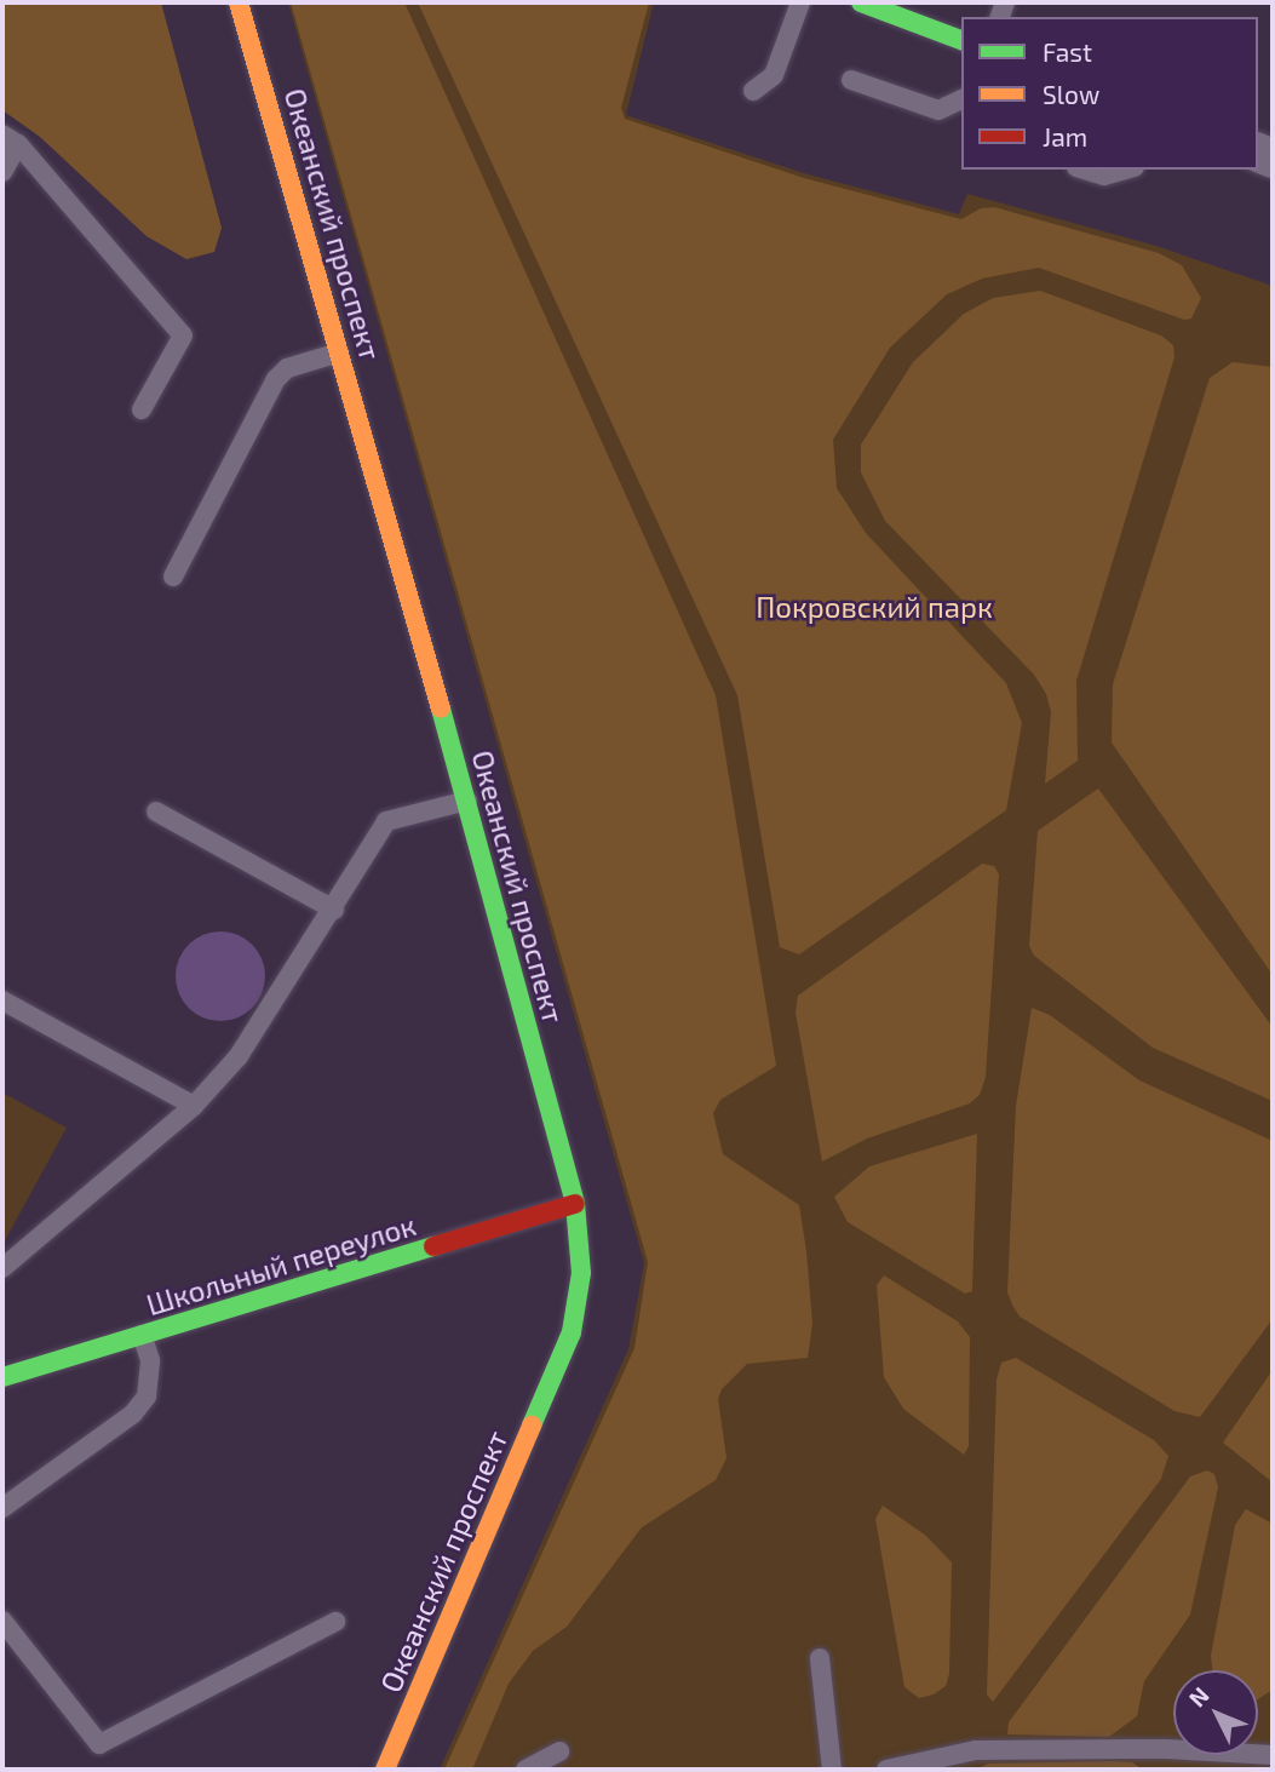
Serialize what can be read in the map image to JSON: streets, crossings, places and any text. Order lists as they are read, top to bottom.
{
  "streets": {
    "main road": ["Океанский проспект", "Школьный переулок"]
  },
  "crossings": [
    ["Океанский проспект", "Школьный переулок"]
  ],
  "parks": ["Покровский парк"],
  "legend": ["Fast", "Slow", "Jam"],
  "north": "top left"
}
